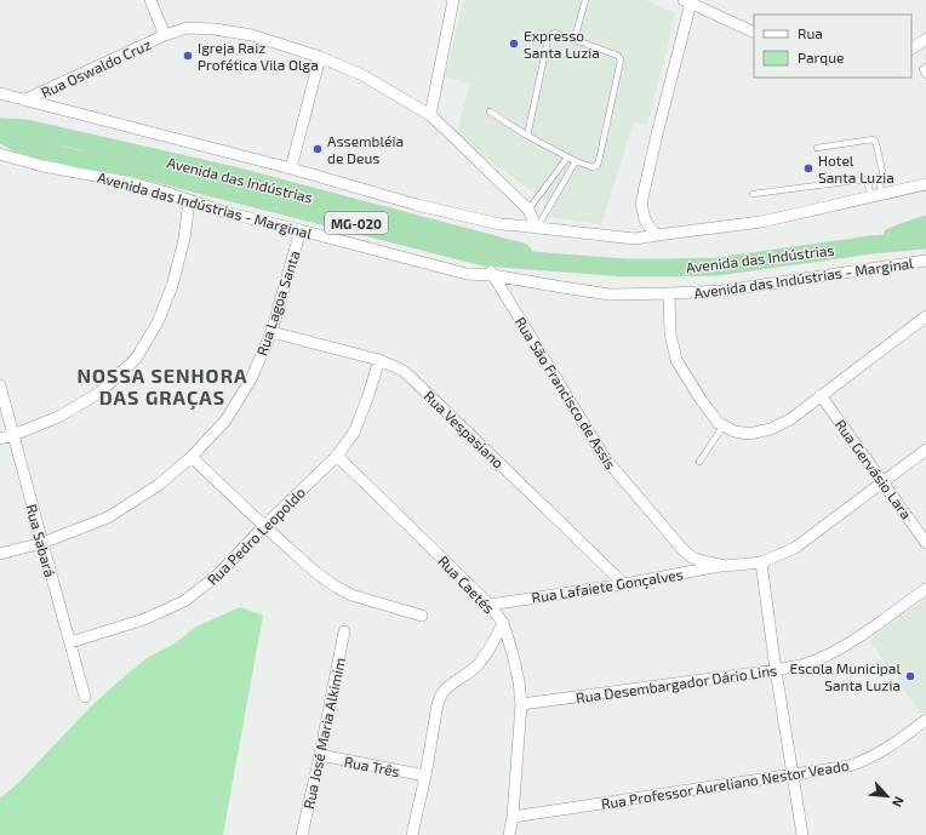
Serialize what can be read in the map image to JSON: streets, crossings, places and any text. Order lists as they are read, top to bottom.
{
  "streets": {
    "highway": ["Avenida das Indústrias", "MG-020"],
    "street": [
      "Rua Oswaldo Cruz",
      "Avenida das Indústrias - Marginal",
      "Rua Lagoa Santa",
      "Rua São Francisco de Assis",
      "Rua Vespasiano",
      "Rua Gervásio Lara",
      "Rua Pedro Leopoldo",
      "Rua Sabará",
      "Rua Caetés",
      "Rua Lafaiete Gonçalves",
      "Rua Desembargador Dário Lins",
      "Rua José Maria Alkimim",
      "Rua Três",
      "Rua Professor Aureliano Nestor Veado"
    ]
  },
  "crossings": [
    ["Avenida das Indústrias", "Avenida das Indústrias - Marginal"],
    ["Avenida das Indústrias", "Rua São Francisco de Assis"],
    ["Avenida das Indústrias - Marginal", "Rua Lagoa Santa"],
    ["Avenida das Indústrias - Marginal", "Rua São Francisco de Assis"],
    ["Rua Lagoa Santa", "Rua Vespasiano"],
    ["Rua Lagoa Santa", "Rua Sabará"],
    ["Rua São Francisco de Assis", "Rua Gervásio Lara"],
    ["Rua São Francisco de Assis", "Rua Lafaiete Gonçalves"],
    ["Rua Vespasiano", "Rua Pedro Leopoldo"],
    ["Rua Vespasiano", "Rua Lafaiete Gonçalves"],
    ["Rua Pedro Leopoldo", "Rua Sabará"],
    ["Rua Pedro Leopoldo", "Rua Caetés"],
    ["Rua Caetés", "Rua Lafaiete Gonçalves"],
    ["Rua Caetés", "Rua Desembargador Dário Lins"],
    ["Rua Caetés", "Rua Professor Aureliano Nestor Veado"],
    ["Rua José Maria Alkimim", "Rua Três"]
  ],
  "districts": ["NOSSA SENHORA DAS GRAÇAS"],
  "places": [
    "Expresso Santa Luzia",
    "Igreja Raiz Profética Vila Olga",
    "Assembléia de Deus",
    "Hotel Santa Luzia",
    "Escola Municipal Santa Luzia"
  ],
  "legend": ["Rua", "Parque"],
  "north": "bottom right"
}
